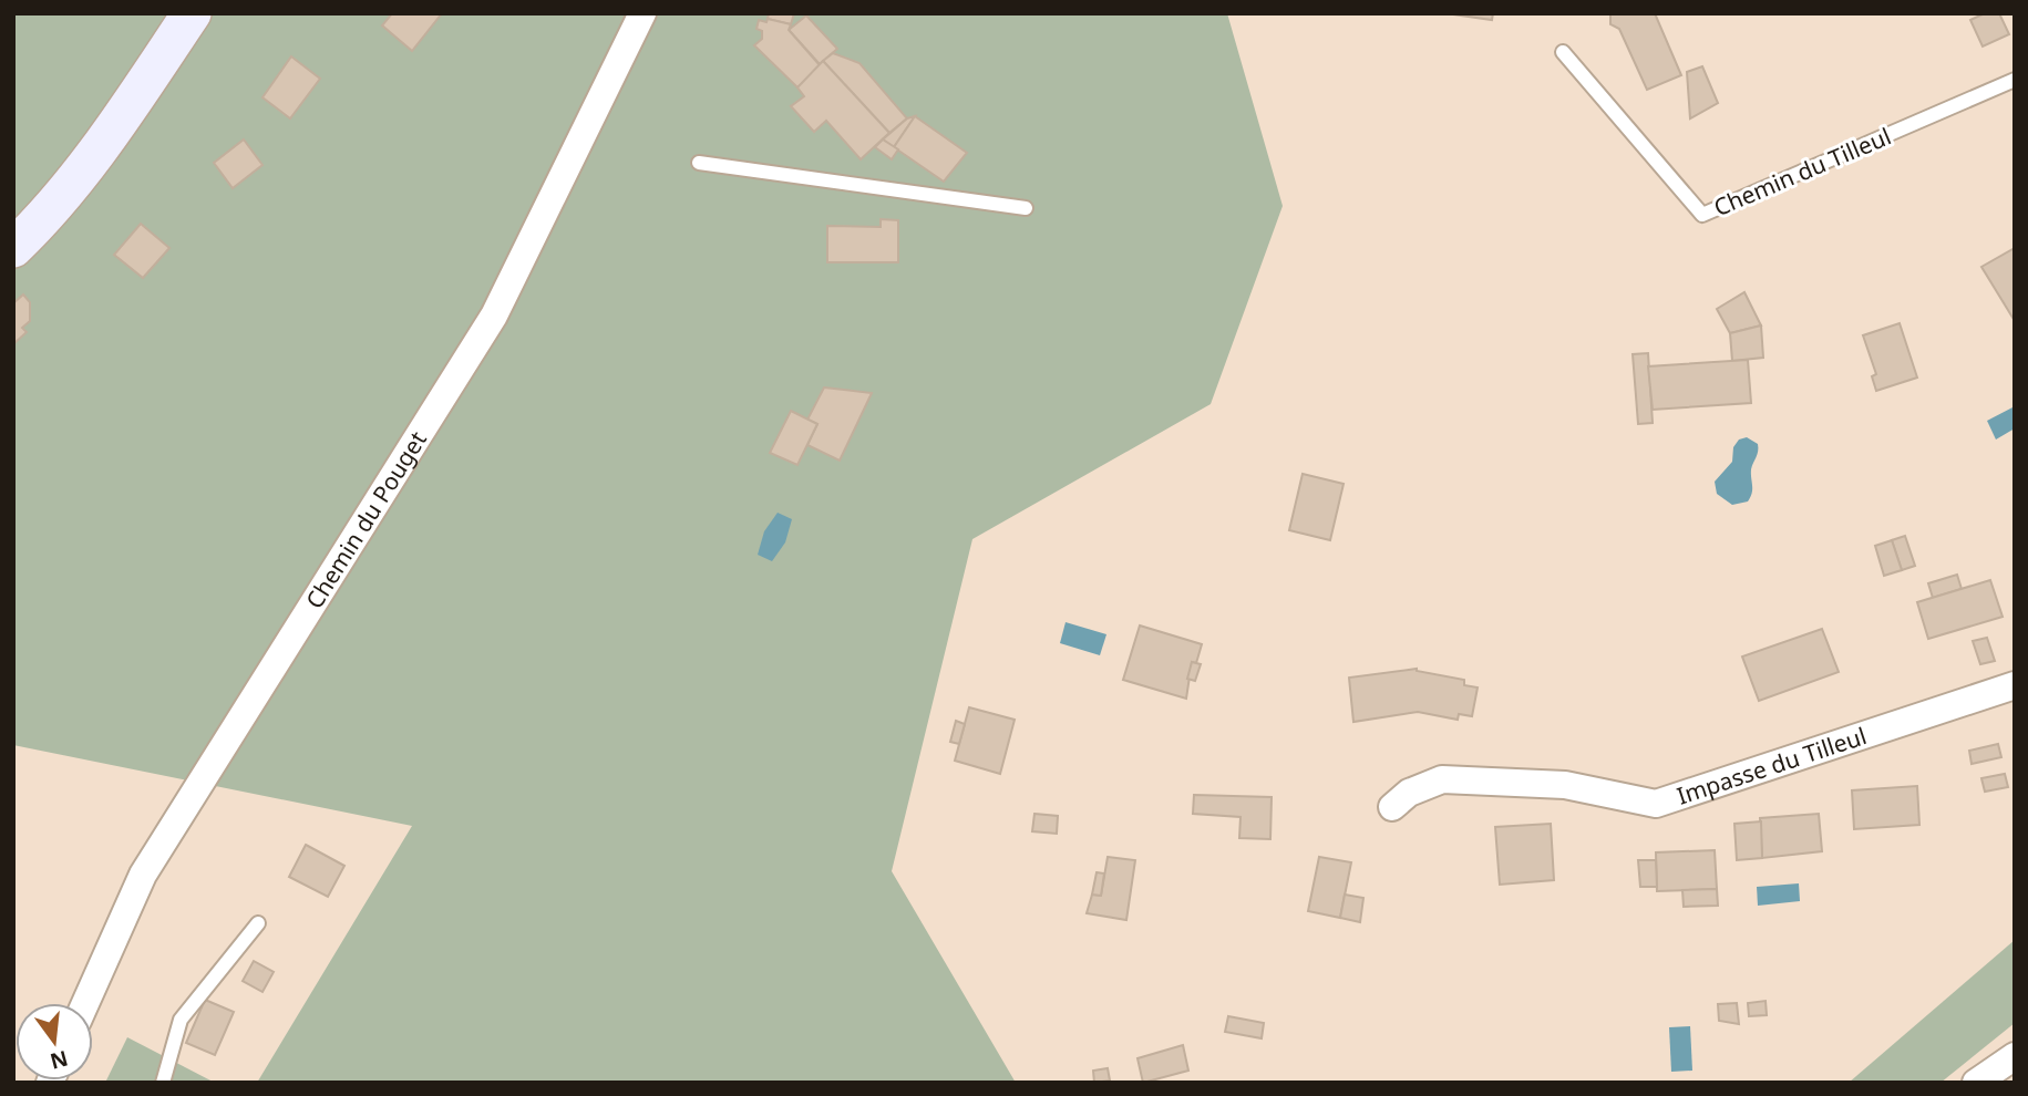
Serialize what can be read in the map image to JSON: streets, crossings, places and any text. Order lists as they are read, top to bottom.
{
  "streets": {
    "street": ["Chemin du Pouget", "Impasse du Tilleul"],
    "lane": ["Chemin du Tilleul"]
  },
  "north": "bottom"
}
